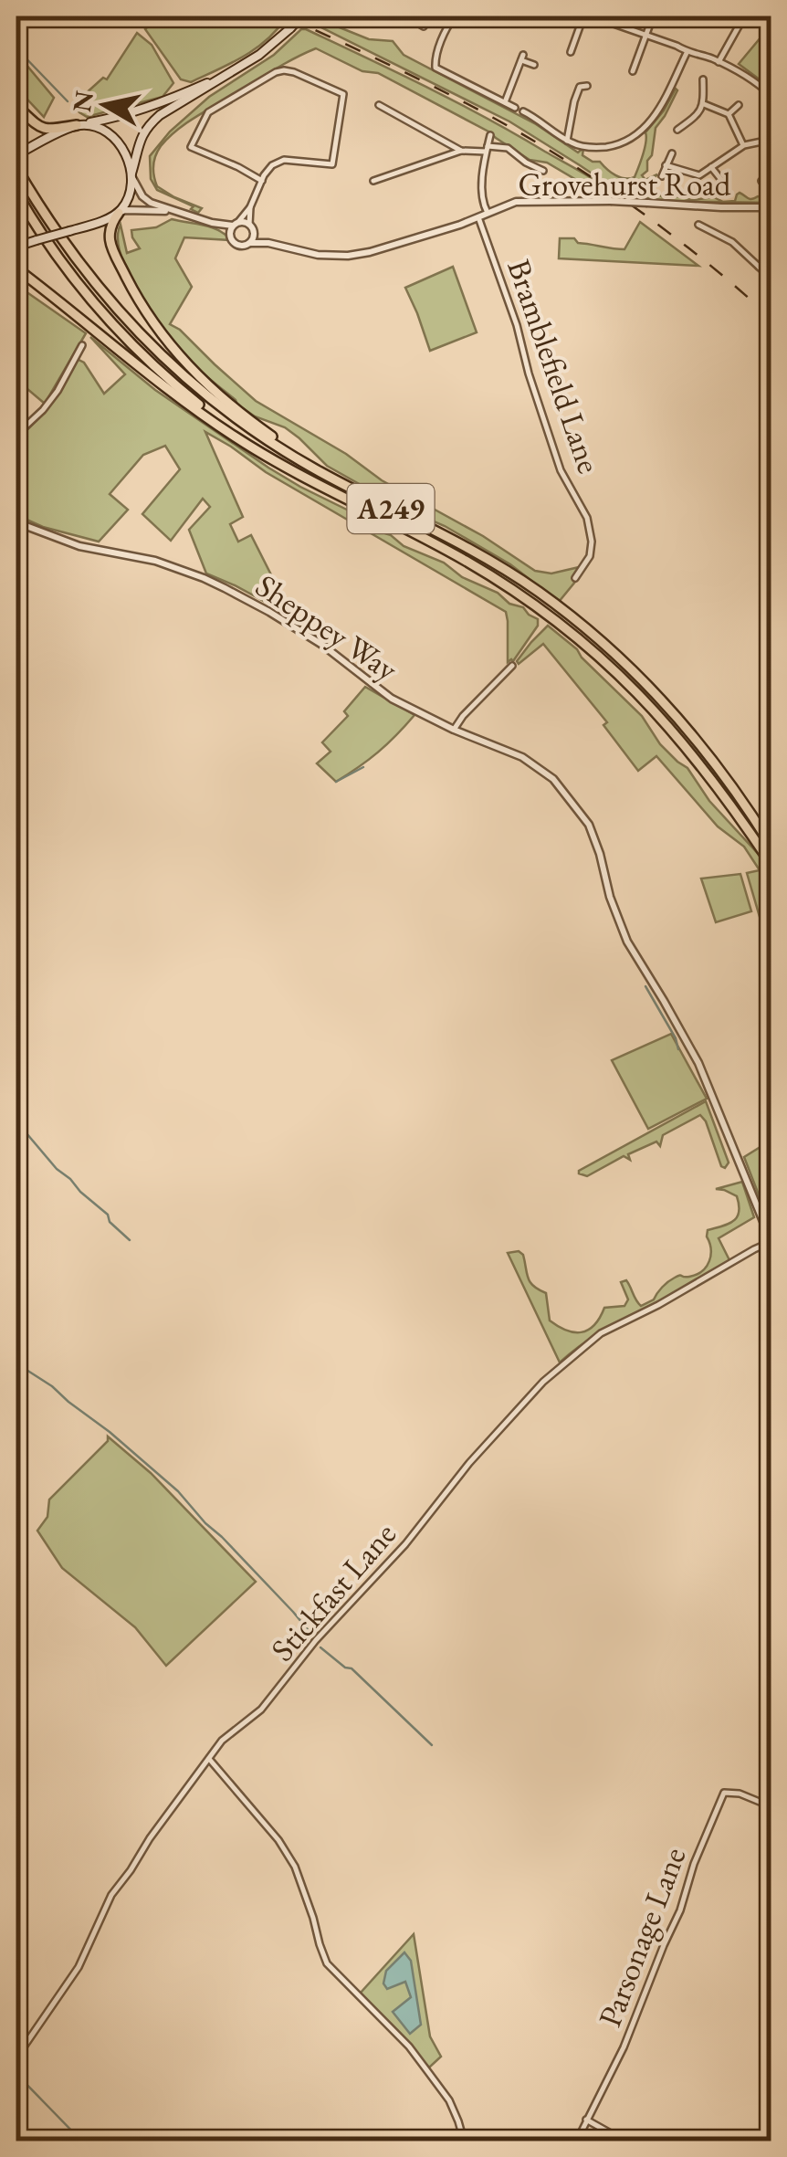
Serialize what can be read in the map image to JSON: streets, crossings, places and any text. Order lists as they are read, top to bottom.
{
  "streets": {
    "highway": ["A249"],
    "street": [
      "Grovehurst Road",
      "Bramblefield Lane",
      "Sheppey Way",
      "Stickfast Lane",
      "Parsonage Lane"
    ]
  },
  "crossings": [
    ["Grovehurst Road", "Bramblefield Lane"],
    ["Sheppey Way", "Stickfast Lane"]
  ],
  "north": "left"
}
